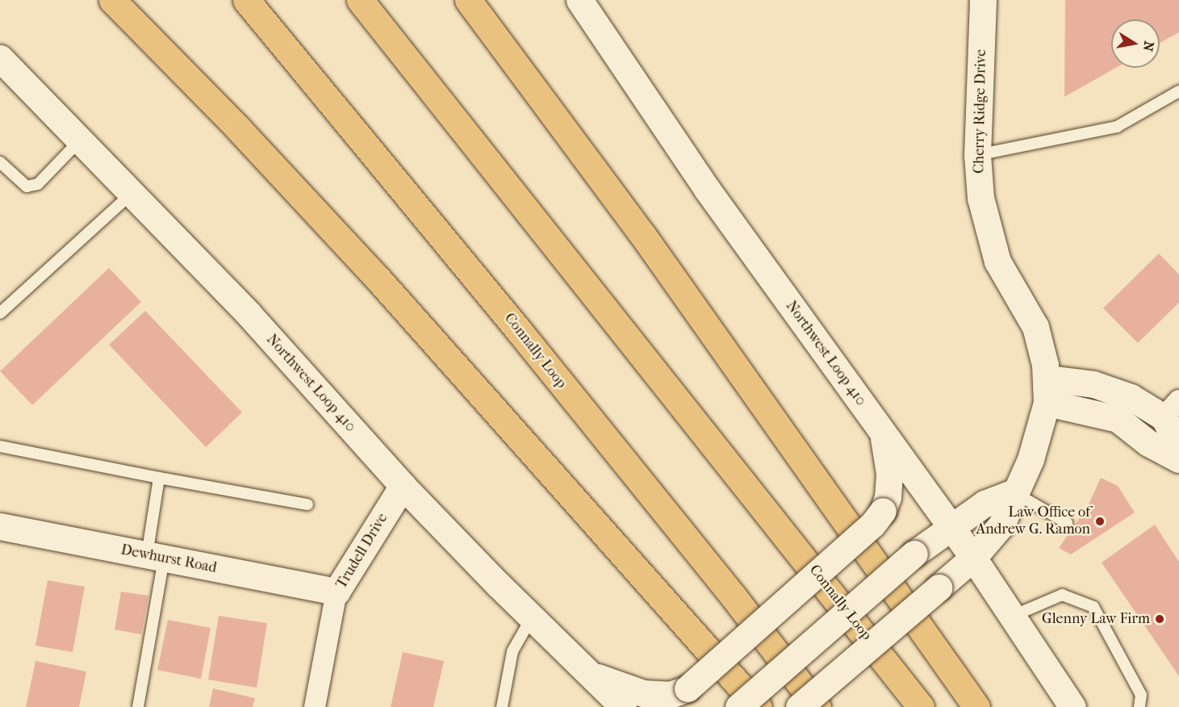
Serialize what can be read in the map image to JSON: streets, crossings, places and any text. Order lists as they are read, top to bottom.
{
  "streets": {
    "highway": ["Connally Loop"],
    "main road": [
      "Cherry Ridge Drive",
      "Northwest Loop 410",
      "Trudell Drive",
      "Dewhurst Road"
    ]
  },
  "crossings": [
    ["Cherry Ridge Drive", "Northwest Loop 410"],
    ["Northwest Loop 410", "Trudell Drive"],
    ["Trudell Drive", "Dewhurst Road"]
  ],
  "places": ["Law Office of Andrew G. Ramon", "Glenny Law Firm"],
  "north": "right"
}
